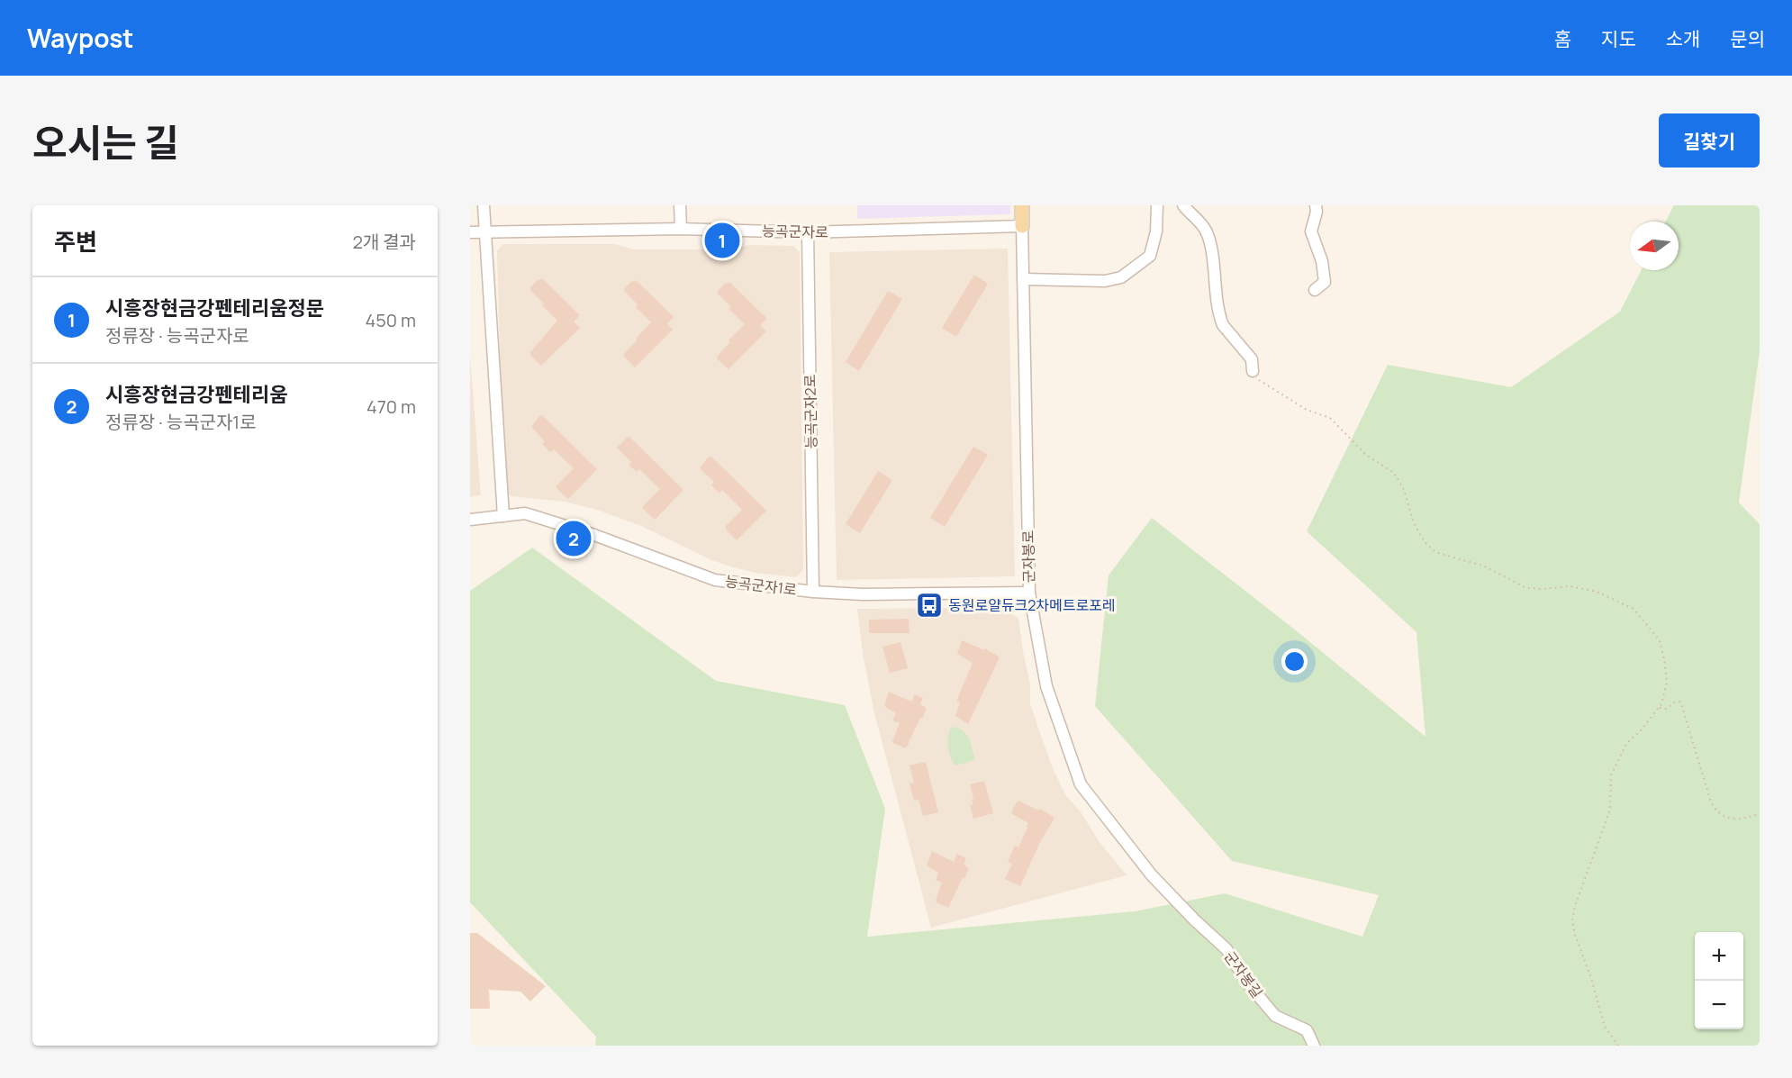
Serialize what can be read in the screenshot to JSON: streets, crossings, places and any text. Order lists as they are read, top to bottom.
{
  "streets": {
    "main road": ["군자봉로"],
    "street": [
      "능곡군자로",
      "능곡군자2로",
      "능곡군자1로",
      "군자봉길"
    ]
  },
  "crossings": [
    ["능곡군자로", "능곡군자2로"],
    ["능곡군자로", "군자봉로"],
    ["능곡군자2로", "능곡군자1로"],
    ["군자봉로", "능곡군자1로"],
    ["군자봉로", "군자봉길"]
  ],
  "places": {
    "bus stop": ["동원로얄듀크2차메트로포레"]
  },
  "north": "left",
  "page": {
    "header": "Waypost",
    "nav": [
      "홈",
      "지도",
      "소개",
      "문의"
    ],
    "title": "오시는 길",
    "buttons": "길찾기",
    "heading": ["주변", "2개 결과"],
    "pins": ["1", "2"],
    "list": [
      {
        "mark": "1",
        "name": "시흥장현금강펜테리움정문",
        "note": "정류장 · 능곡군자로",
        "value": "450 m"
      },
      {
        "mark": "2",
        "name": "시흥장현금강펜테리움",
        "note": "정류장 · 능곡군자1로",
        "value": "470 m"
      }
    ],
    "map_buttons": ["+", "−"]
  }
}
